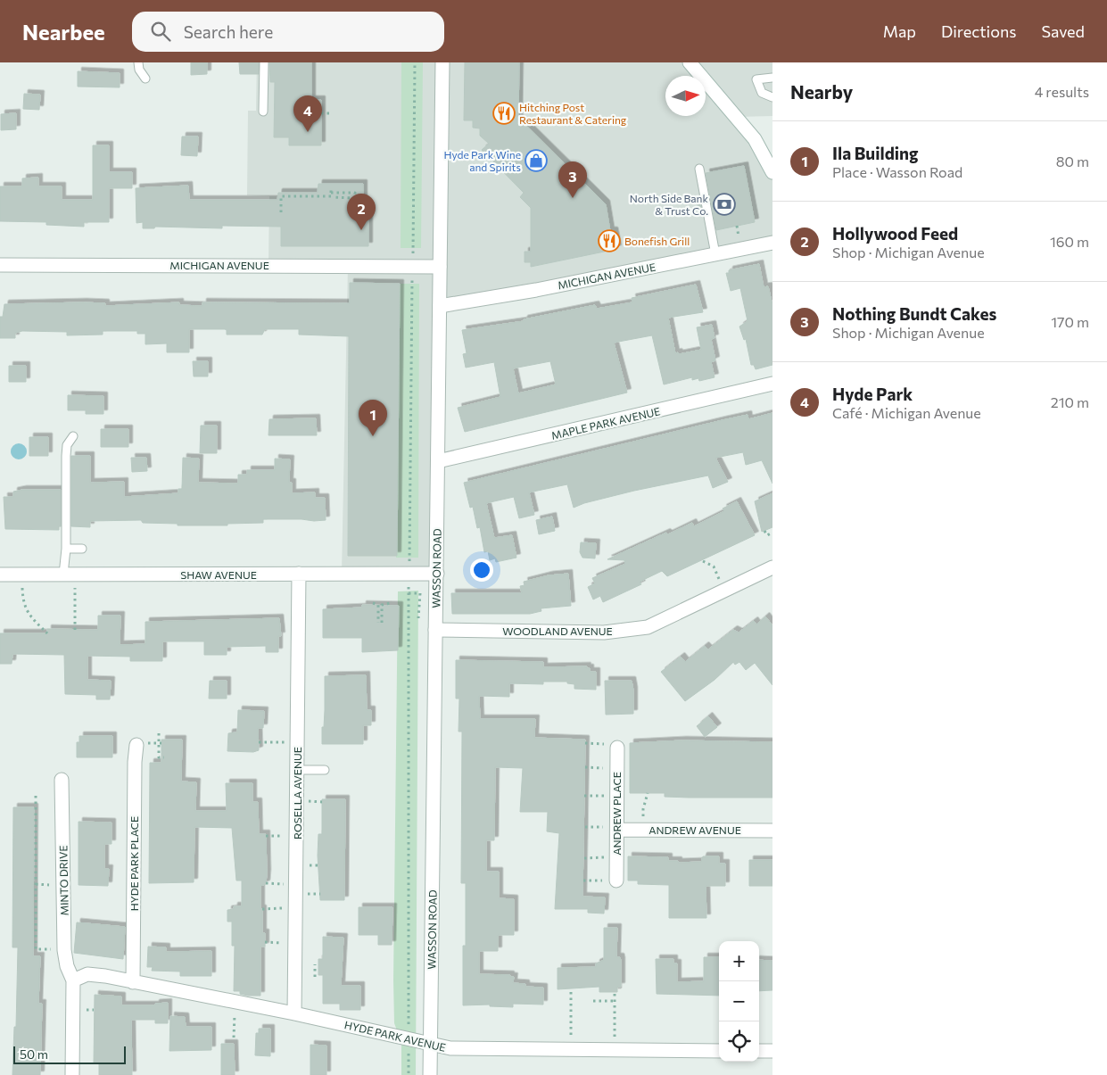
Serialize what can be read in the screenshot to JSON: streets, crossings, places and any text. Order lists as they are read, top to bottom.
{
  "streets": {
    "street": [
      "MICHIGAN AVENUE",
      "MAPLE PARK AVENUE",
      "WASSON ROAD",
      "SHAW AVENUE",
      "WOODLAND AVENUE",
      "ROSELLA AVENUE",
      "ANDREW PLACE",
      "ANDREW AVENUE",
      "HYDE PARK PLACE",
      "MINTO DRIVE",
      "HYDE PARK AVENUE"
    ]
  },
  "crossings": [
    ["MICHIGAN AVENUE", "WASSON ROAD"],
    ["MAPLE PARK AVENUE", "WASSON ROAD"],
    ["WASSON ROAD", "SHAW AVENUE"],
    ["WASSON ROAD", "WOODLAND AVENUE"],
    ["WASSON ROAD", "HYDE PARK AVENUE"],
    ["SHAW AVENUE", "ROSELLA AVENUE"],
    ["ROSELLA AVENUE", "HYDE PARK AVENUE"],
    ["ANDREW PLACE", "ANDREW AVENUE"],
    ["HYDE PARK PLACE", "HYDE PARK AVENUE"],
    ["MINTO DRIVE", "HYDE PARK AVENUE"]
  ],
  "places": {
    "restaurant": ["Hitching Post Restaurant & Catering", "Bonefish Grill"],
    "shop": ["Hyde Park Wine and Spirits"],
    "bank": ["North Side Bank & Trust Co."]
  },
  "scale_bar": "50 m",
  "north": "right",
  "page": {
    "header": "Nearbee",
    "search": "Search here",
    "nav": ["Map", "Directions", "Saved"],
    "heading": ["Nearby", "4 results"],
    "pins": [
      "4",
      "3",
      "2",
      "1"
    ],
    "list": [
      {
        "mark": "1",
        "name": "Ila Building",
        "note": "Place · Wasson Road",
        "value": "80 m"
      },
      {
        "mark": "2",
        "name": "Hollywood Feed",
        "note": "Shop · Michigan Avenue",
        "value": "160 m"
      },
      {
        "mark": "3",
        "name": "Nothing Bundt Cakes",
        "note": "Shop · Michigan Avenue",
        "value": "170 m"
      },
      {
        "mark": "4",
        "name": "Hyde Park",
        "note": "Café · Michigan Avenue",
        "value": "210 m"
      }
    ],
    "map_buttons": ["+", "−"],
    "scale": "50 m"
  }
}
